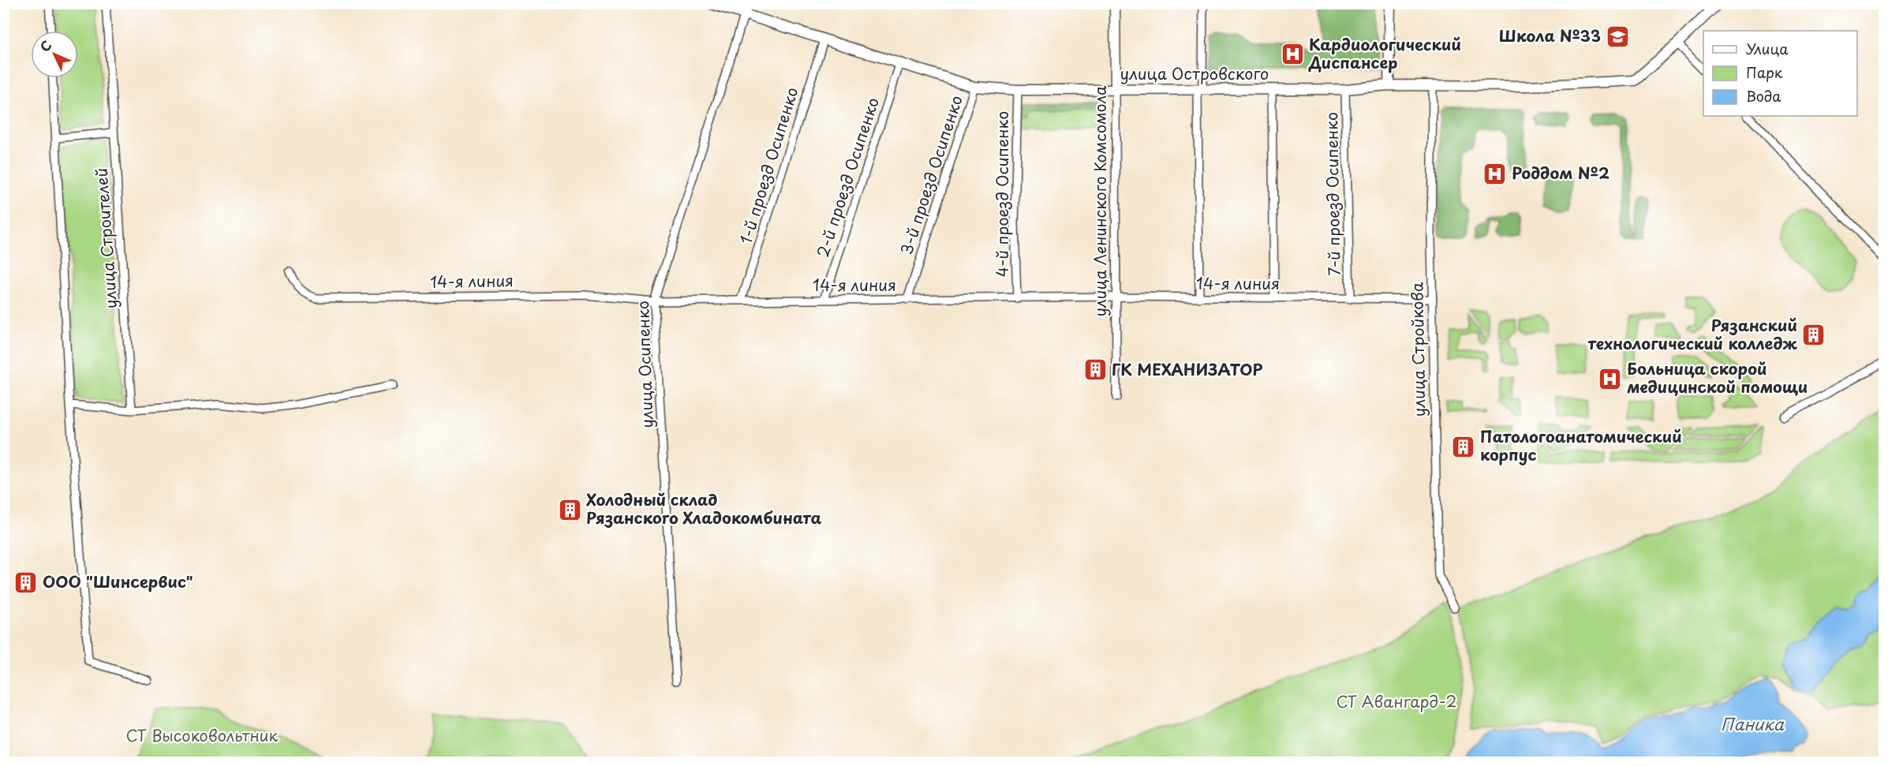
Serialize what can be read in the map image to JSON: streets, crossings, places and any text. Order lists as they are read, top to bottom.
{
  "streets": {
    "street": [
      "улица Островского",
      "1-й проезд Осипенко",
      "3-й проезд Осипенко",
      "2-й проезд Осипенко",
      "4-й проезд Осипенко",
      "7-й проезд Осипенко",
      "улица Ленинского Комсомола",
      "улица Строителей",
      "14-я линия",
      "улица Стройкова",
      "улица Осипенко"
    ]
  },
  "crossings": [
    ["улица Островского", "1-й проезд Осипенко"],
    ["улица Островского", "3-й проезд Осипенко"],
    ["улица Островского", "2-й проезд Осипенко"],
    ["улица Островского", "4-й проезд Осипенко"],
    ["улица Островского", "7-й проезд Осипенко"],
    ["улица Островского", "улица Ленинского Комсомола"],
    ["улица Островского", "улица Стройкова"],
    ["улица Островского", "улица Осипенко"],
    ["1-й проезд Осипенко", "14-я линия"],
    ["3-й проезд Осипенко", "14-я линия"],
    ["2-й проезд Осипенко", "14-я линия"],
    ["4-й проезд Осипенко", "14-я линия"],
    ["7-й проезд Осипенко", "14-я линия"],
    ["улица Ленинского Комсомола", "14-я линия"],
    ["14-я линия", "улица Стройкова"],
    ["14-я линия", "улица Осипенко"]
  ],
  "water": ["Паника"],
  "parks": ["СТ Авангард-2", "СТ Высоковольтник"],
  "places": {
    "school or university": ["Школа №33"],
    "hospital": ["Кардиологический Диспансер", "Роддом №2", "Больница скорой медицинской помощи"],
    "building": [
      "Рязанский технологический колледж",
      "ГК МЕХАНИЗАТОР",
      "Патологоанатомический корпус",
      "Холодный склад Рязанского Хладокомбината",
      "ООО \"Шинсервис\""
    ]
  },
  "legend": ["Улица", "Парк", "Вода"],
  "north": "top left"
}
